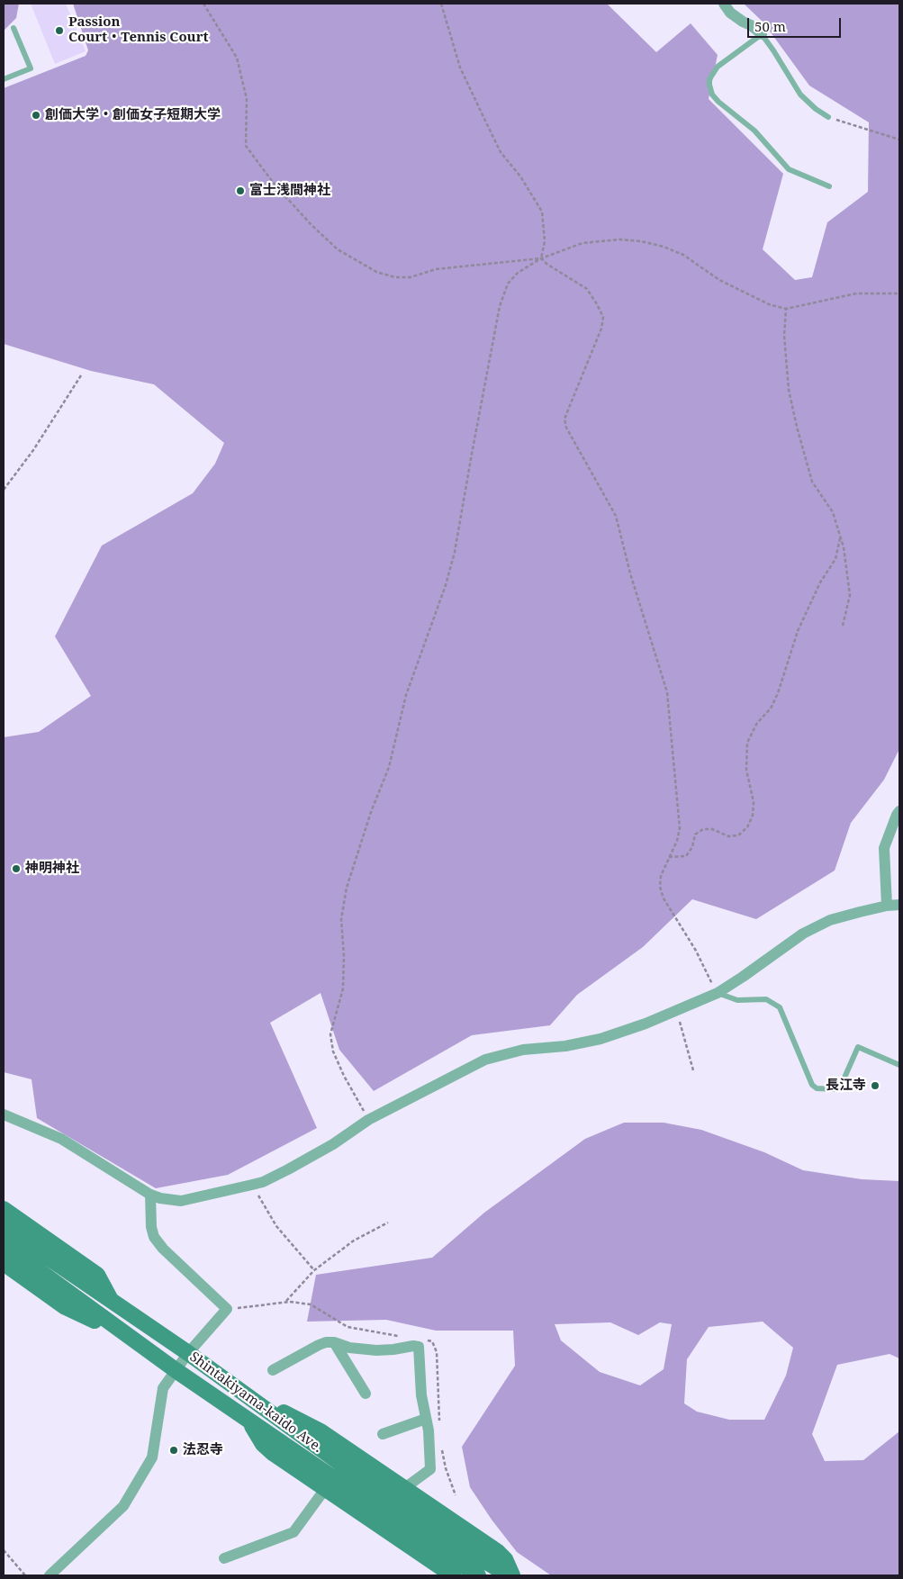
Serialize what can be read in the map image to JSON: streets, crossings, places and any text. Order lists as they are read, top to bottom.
{
  "streets": {
    "main road": ["Shintakiyama-kaido Ave."]
  },
  "places": [
    "Passion Court・Tennis Court",
    "創価大学・創価女子短期大学",
    "富士浅間神社",
    "神明神社",
    "長江寺",
    "法忍寺"
  ],
  "scale_bar": "50 m"
}
